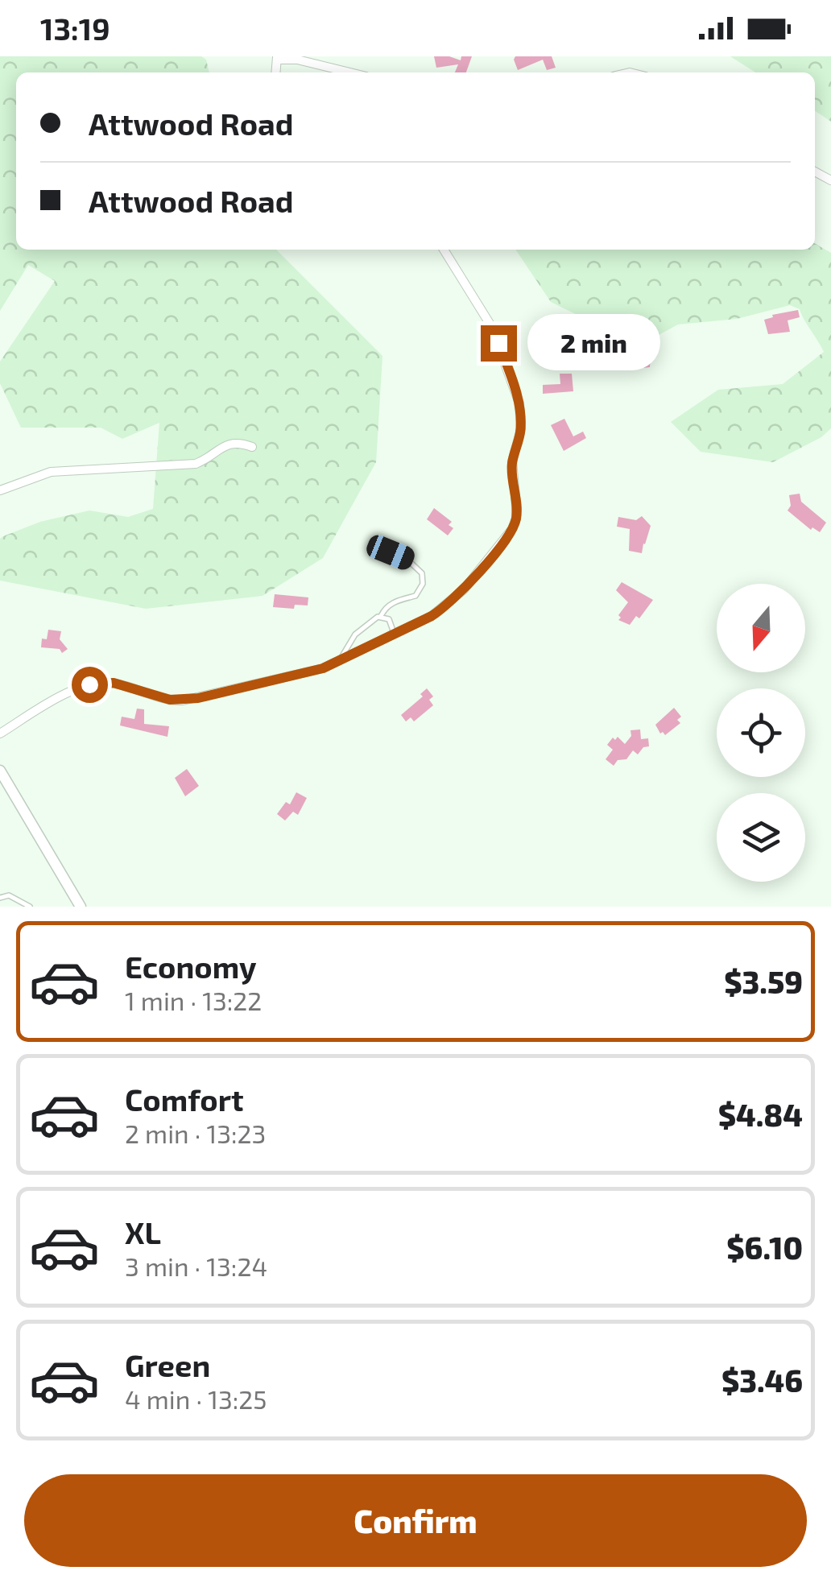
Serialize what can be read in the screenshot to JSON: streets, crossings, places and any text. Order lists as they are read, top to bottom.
{
  "north": "bottom",
  "page": {
    "status": "13:19",
    "banner": ["Attwood Road", "Attwood Road"],
    "bubble": "2 min",
    "list": [
      {
        "name": "Economy",
        "note": "1 min · 13:22",
        "value": "$3.59"
      },
      {
        "name": "Comfort",
        "note": "2 min · 13:23",
        "value": "$4.84"
      },
      {
        "name": "XL",
        "note": "3 min · 13:24",
        "value": "$6.10"
      },
      {
        "name": "Green",
        "note": "4 min · 13:25",
        "value": "$3.46"
      }
    ],
    "buttons": "Confirm"
  }
}
